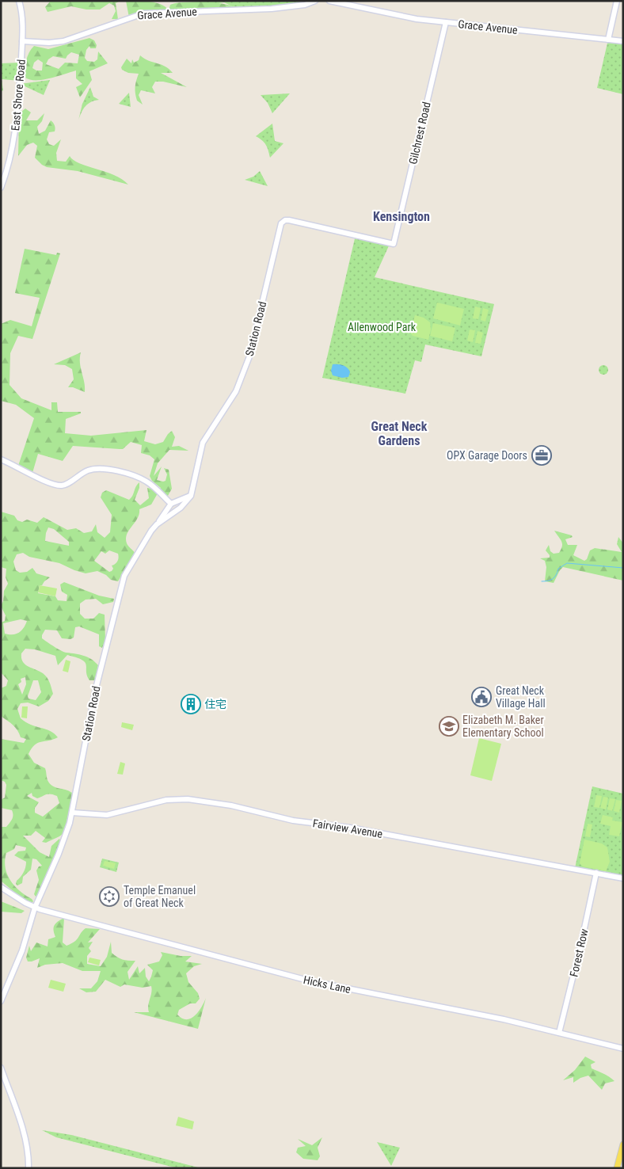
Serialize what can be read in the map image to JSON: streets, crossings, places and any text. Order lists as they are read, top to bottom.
{
  "streets": {
    "street": [
      "Grace Avenue",
      "East Shore Road",
      "Gilchrest Road",
      "Station Road",
      "Fairview Avenue",
      "Forest Row",
      "Hicks Lane"
    ]
  },
  "crossings": [
    ["Grace Avenue", "East Shore Road"],
    ["Grace Avenue", "Gilchrest Road"],
    ["Gilchrest Road", "Station Road"],
    ["Station Road", "Fairview Avenue"],
    ["Station Road", "Hicks Lane"],
    ["Fairview Avenue", "Forest Row"],
    ["Forest Row", "Hicks Lane"]
  ],
  "districts": ["Kensington", "Great Neck Gardens"],
  "parks": ["Allenwood Park"],
  "places": {
    "office": ["OPX Garage Doors"],
    "public building": ["Great Neck Village Hall"],
    "building": ["住宅"],
    "school or university": ["Elizabeth M. Baker Elementary School"],
    "synagogue": ["Temple Emanuel of Great Neck"]
  }
}
